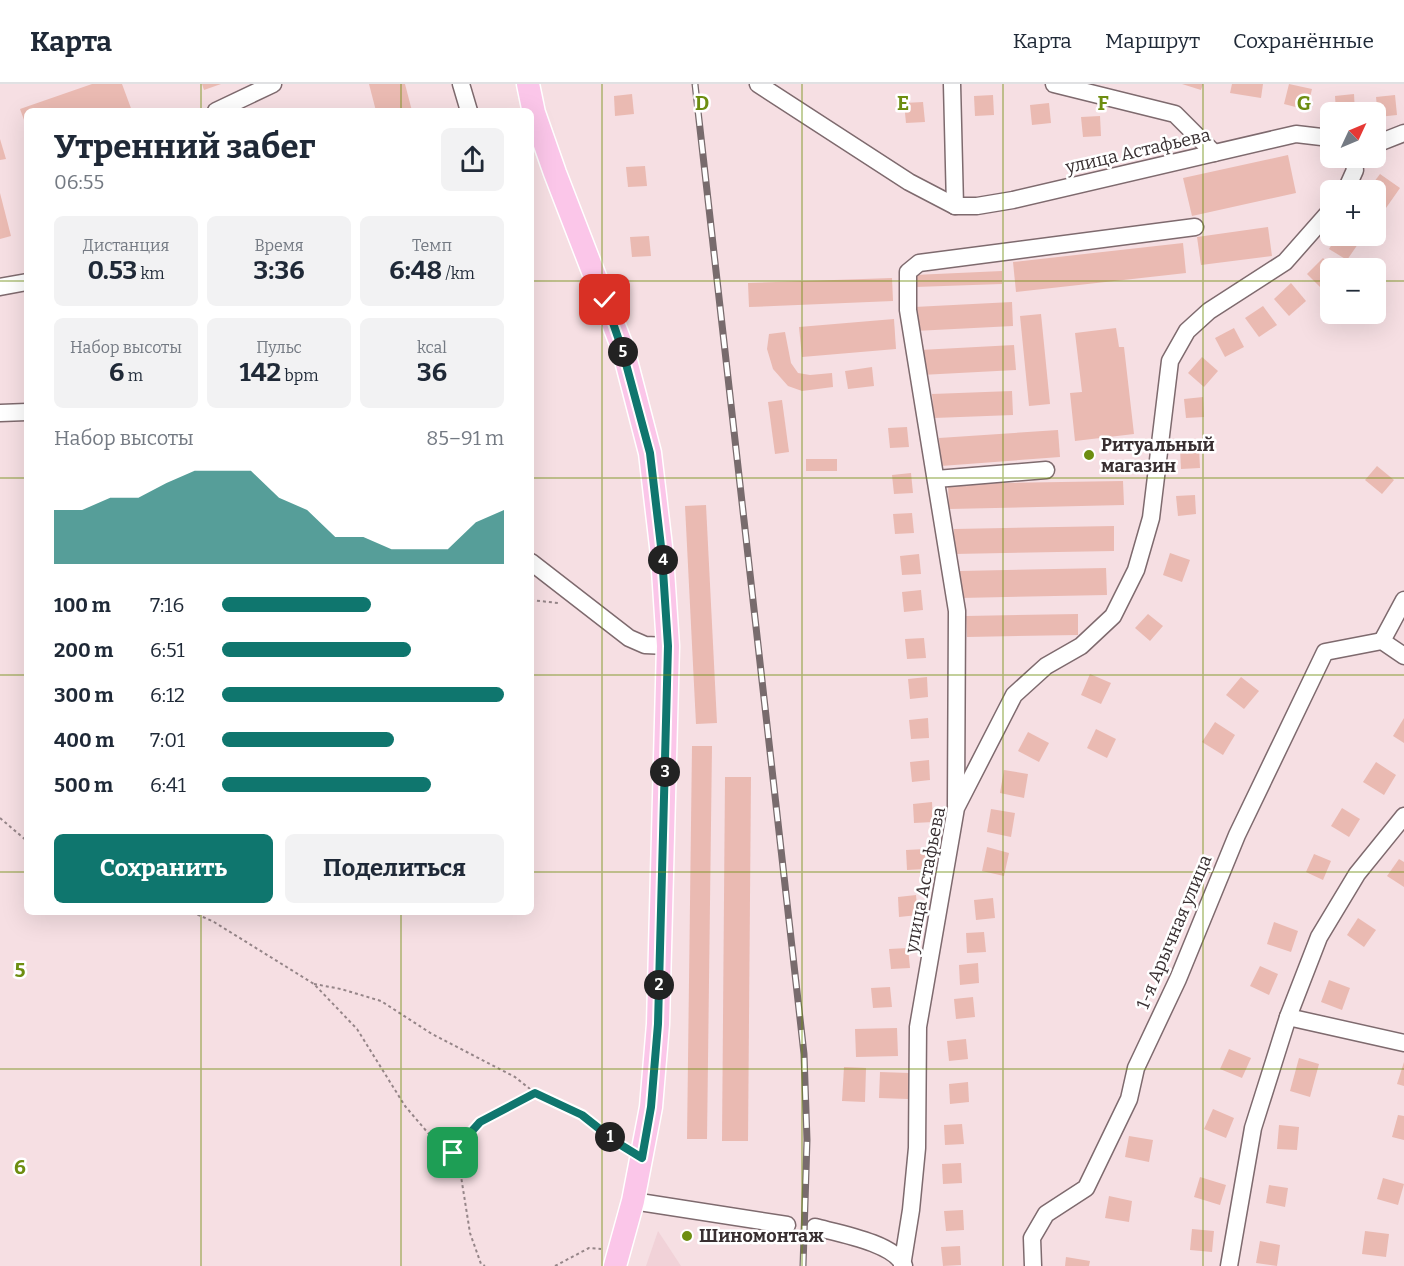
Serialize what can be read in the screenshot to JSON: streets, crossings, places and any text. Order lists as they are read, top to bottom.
{
  "streets": {
    "street": ["улица Астафьева", "1-я Арычная улица"]
  },
  "places": ["Ритуальный магазин", "Шиномонтаж"],
  "north": "top right",
  "page": {
    "header": "Карта",
    "nav": ["Карта", "Маршрут", "Сохранённые"],
    "map_buttons": ["+", "−"],
    "heading": ["Утренний забег", "06:55"],
    "stats": [
      ["Дистанция", "0.53 km"],
      ["Время", "3:36"],
      ["Темп", "6:48 /km"],
      ["Набор высоты", "6 m"],
      ["Пульс", "142 bpm"],
      ["kcal", "36"]
    ],
    "pins": [
      "5",
      "4",
      "3",
      "2",
      "1"
    ],
    "chart": ["Набор высоты", "85–91 m"],
    "list": [
      {
        "name": "100 m",
        "note": "7:16"
      },
      {
        "name": "200 m",
        "note": "6:51"
      },
      {
        "name": "300 m",
        "note": "6:12"
      },
      {
        "name": "400 m",
        "note": "7:01"
      },
      {
        "name": "500 m",
        "note": "6:41"
      }
    ],
    "buttons": ["Сохранить", "Поделиться"]
  },
  "grid": {
    "columns": [
      "D",
      "E",
      "F",
      "G"
    ],
    "rows": ["5", "6"]
  }
}
